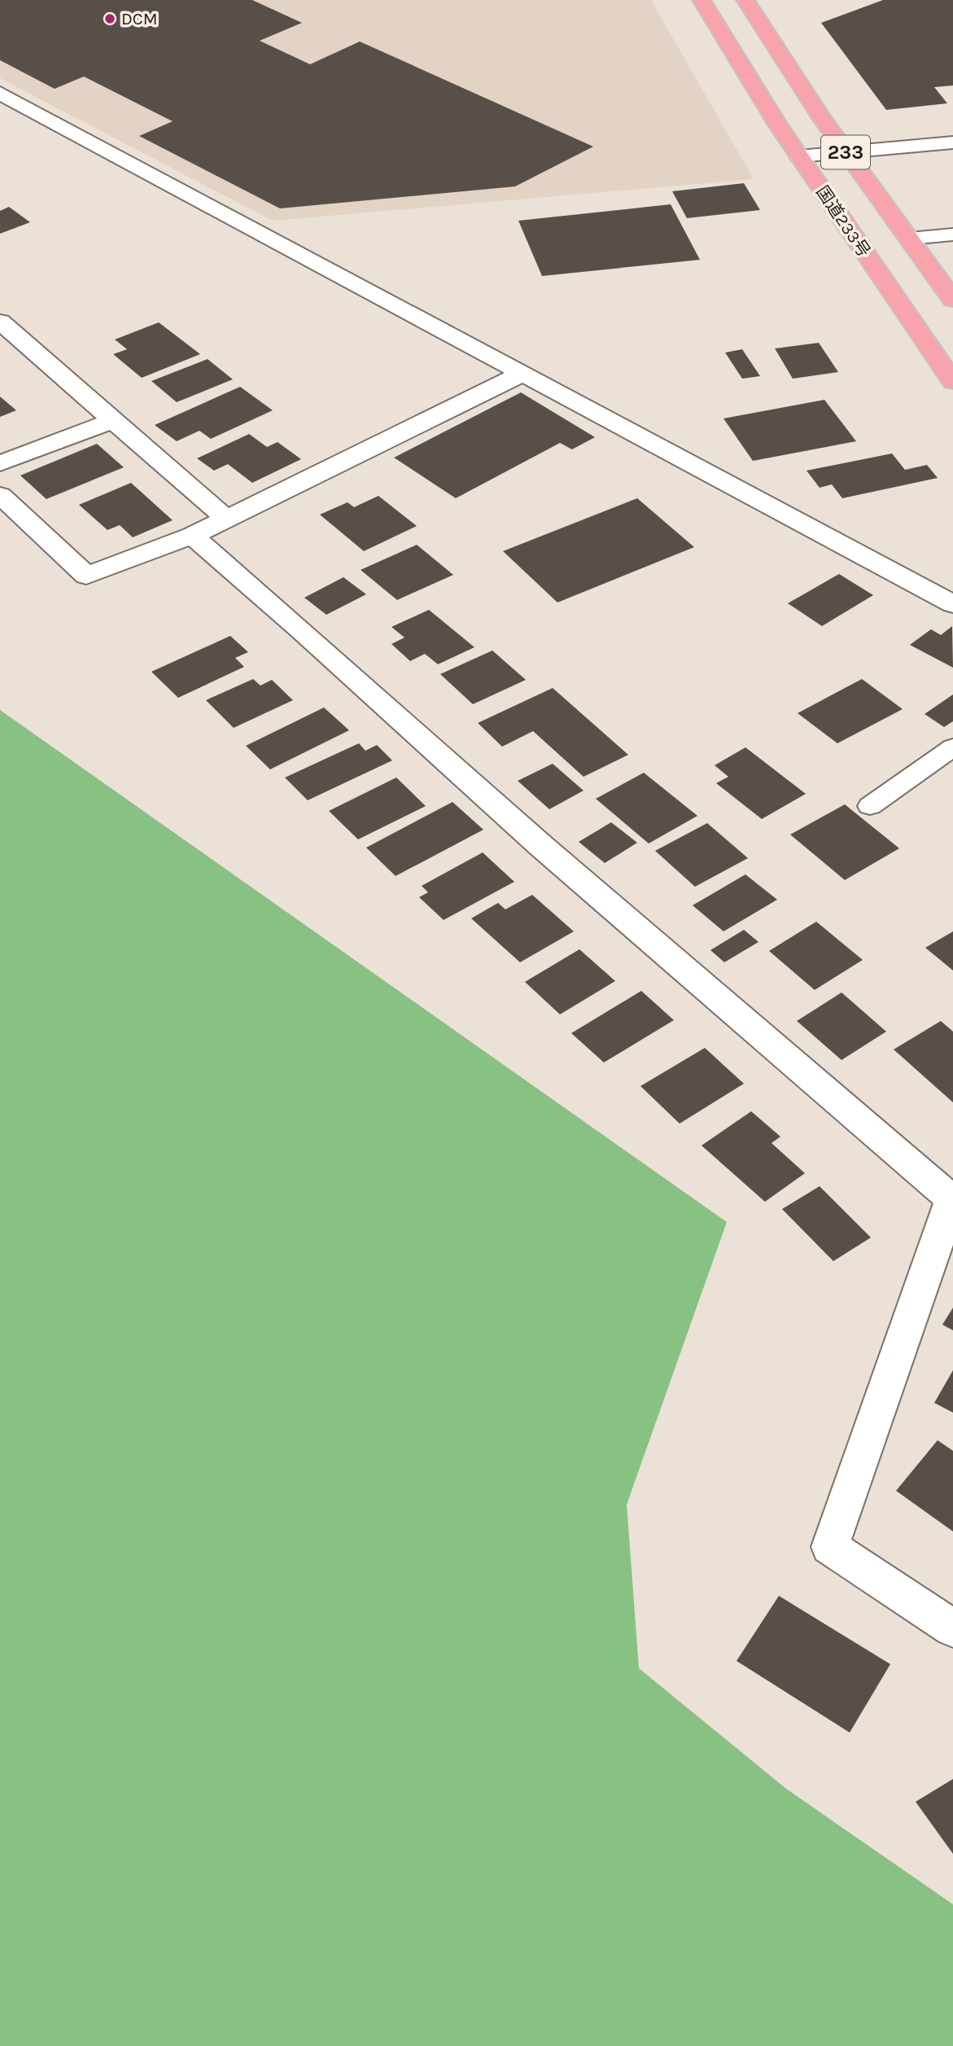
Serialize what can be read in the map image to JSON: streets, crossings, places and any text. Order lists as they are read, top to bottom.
{
  "streets": {
    "highway": ["233", "国道233号"]
  },
  "places": ["DCM"]
}
